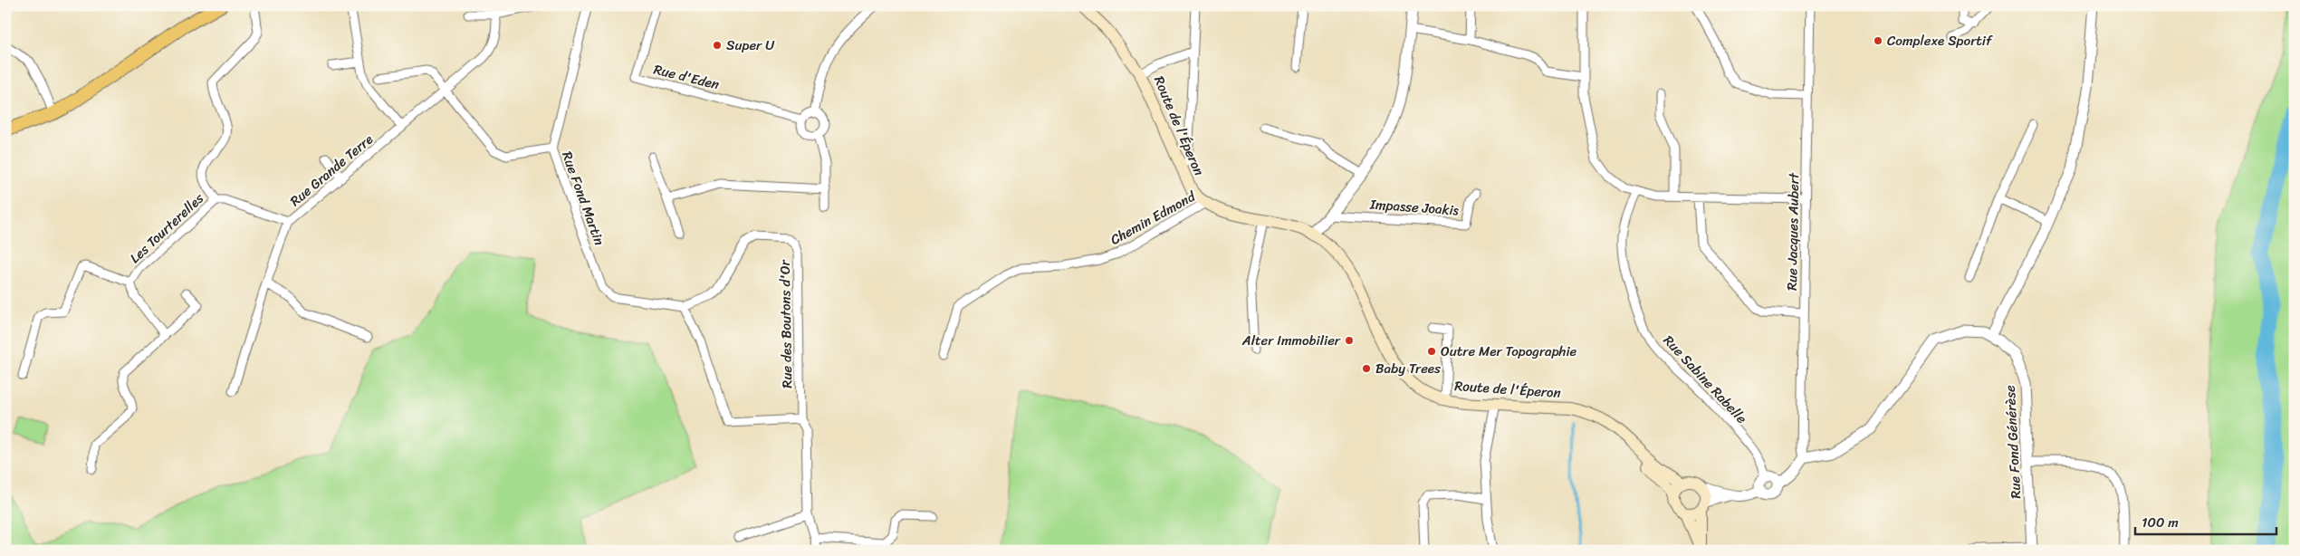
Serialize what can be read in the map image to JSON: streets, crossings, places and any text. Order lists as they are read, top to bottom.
{
  "streets": {
    "main road": ["Route de l'Éperon"],
    "street": [
      "Rue d'Eden",
      "Rue Grande Terre",
      "Rue Fond Martin",
      "Impasse Joakis",
      "Chemin Edmond",
      "Les Tourterelles",
      "Rue Jacques Aubert",
      "Rue des Boutons d'Or",
      "Rue Sabine Rabelle",
      "Rue Fond Générèse"
    ]
  },
  "crossings": [
    ["Route de l'Éperon", "Chemin Edmond"],
    ["Rue Fond Martin", "Rue des Boutons d'Or"]
  ],
  "places": [
    "Complexe Sportif",
    "Super U",
    "Alter Immobilier",
    "Outre Mer Topographie",
    "Baby Trees"
  ],
  "scale_bar": "100 m"
}
